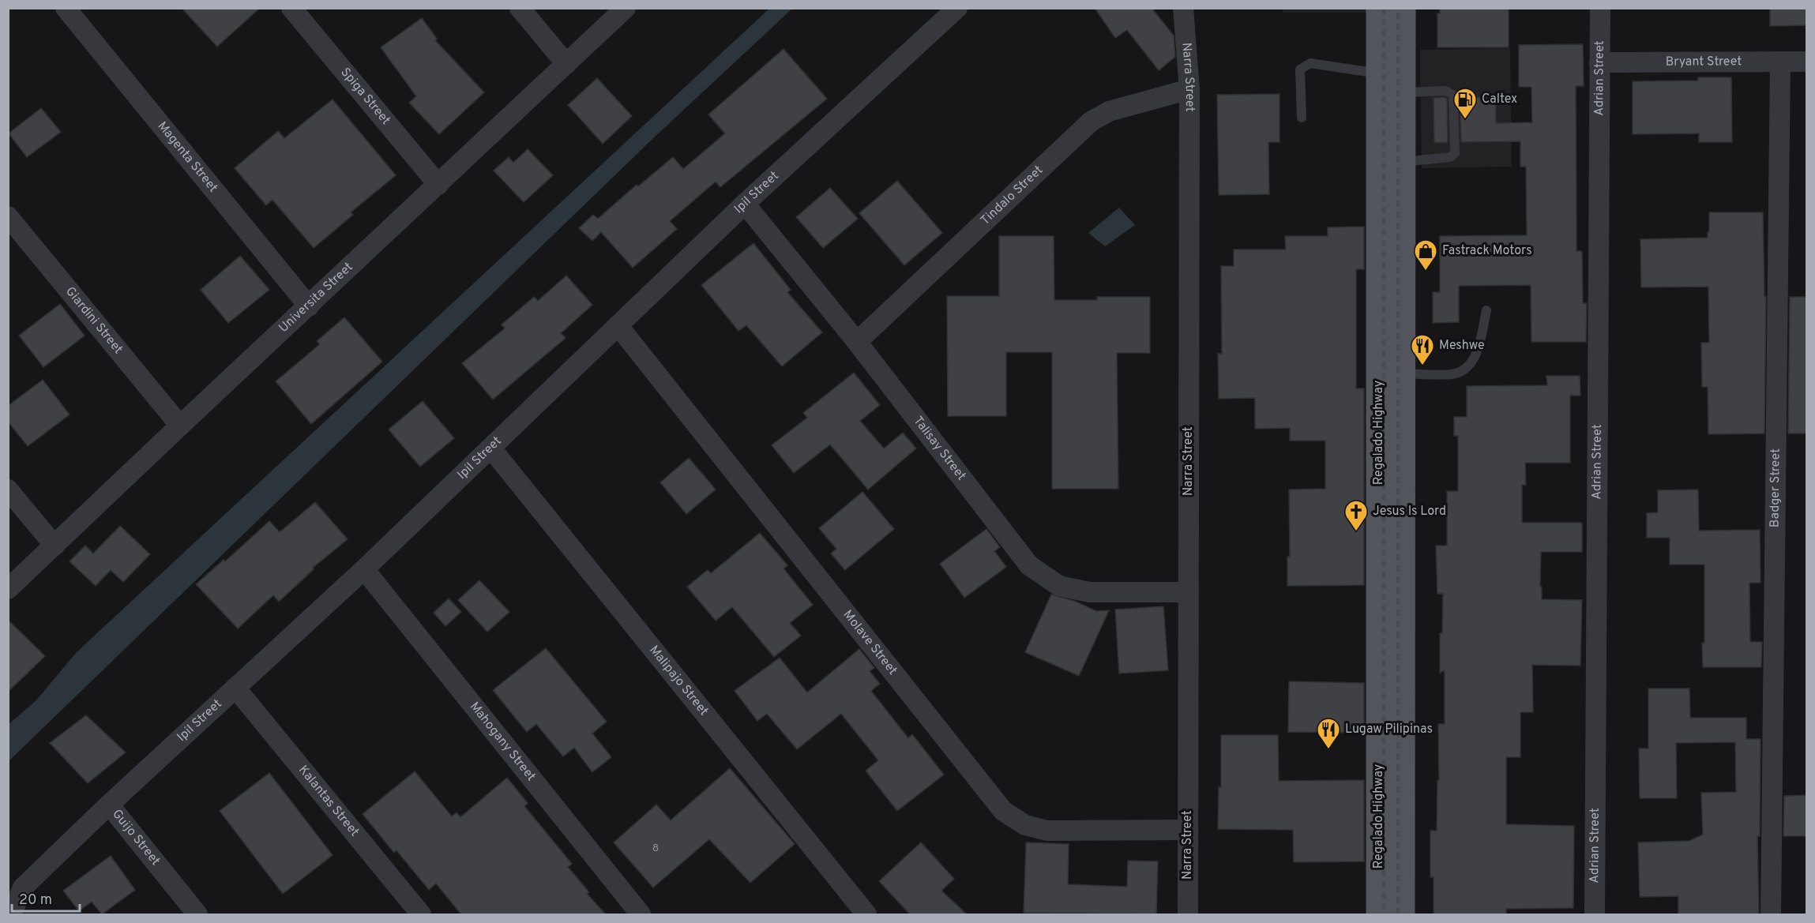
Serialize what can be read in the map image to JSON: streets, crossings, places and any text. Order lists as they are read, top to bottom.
{
  "streets": {
    "main road": ["Regalado Highway"],
    "street": [
      "Bryant Street",
      "Narra Street",
      "Adrian Street",
      "Spiga Street",
      "Magenta Street",
      "Ipil Street",
      "Tindalo Street",
      "Universita Street",
      "Giardini Street",
      "Talisay Street",
      "Badger Street",
      "Molave Street",
      "Malipajo Street",
      "Mahogany Street",
      "Kalantas Street",
      "Guijo Street"
    ]
  },
  "crossings": [
    ["Bryant Street", "Adrian Street"],
    ["Bryant Street", "Badger Street"],
    ["Narra Street", "Tindalo Street"],
    ["Narra Street", "Talisay Street"],
    ["Narra Street", "Molave Street"],
    ["Spiga Street", "Universita Street"],
    ["Magenta Street", "Universita Street"],
    ["Ipil Street", "Talisay Street"],
    ["Ipil Street", "Molave Street"],
    ["Ipil Street", "Malipajo Street"],
    ["Ipil Street", "Mahogany Street"],
    ["Ipil Street", "Kalantas Street"],
    ["Ipil Street", "Guijo Street"],
    ["Tindalo Street", "Talisay Street"],
    ["Universita Street", "Giardini Street"]
  ],
  "places": {
    "fuel station": ["Caltex"],
    "shop": ["Fastrack Motors"],
    "restaurant": ["Meshwe", "Lugaw Pilipinas"],
    "church": ["Jesus Is Lord"]
  },
  "house_numbers": ["8"],
  "scale_bar": "20 m"
}
